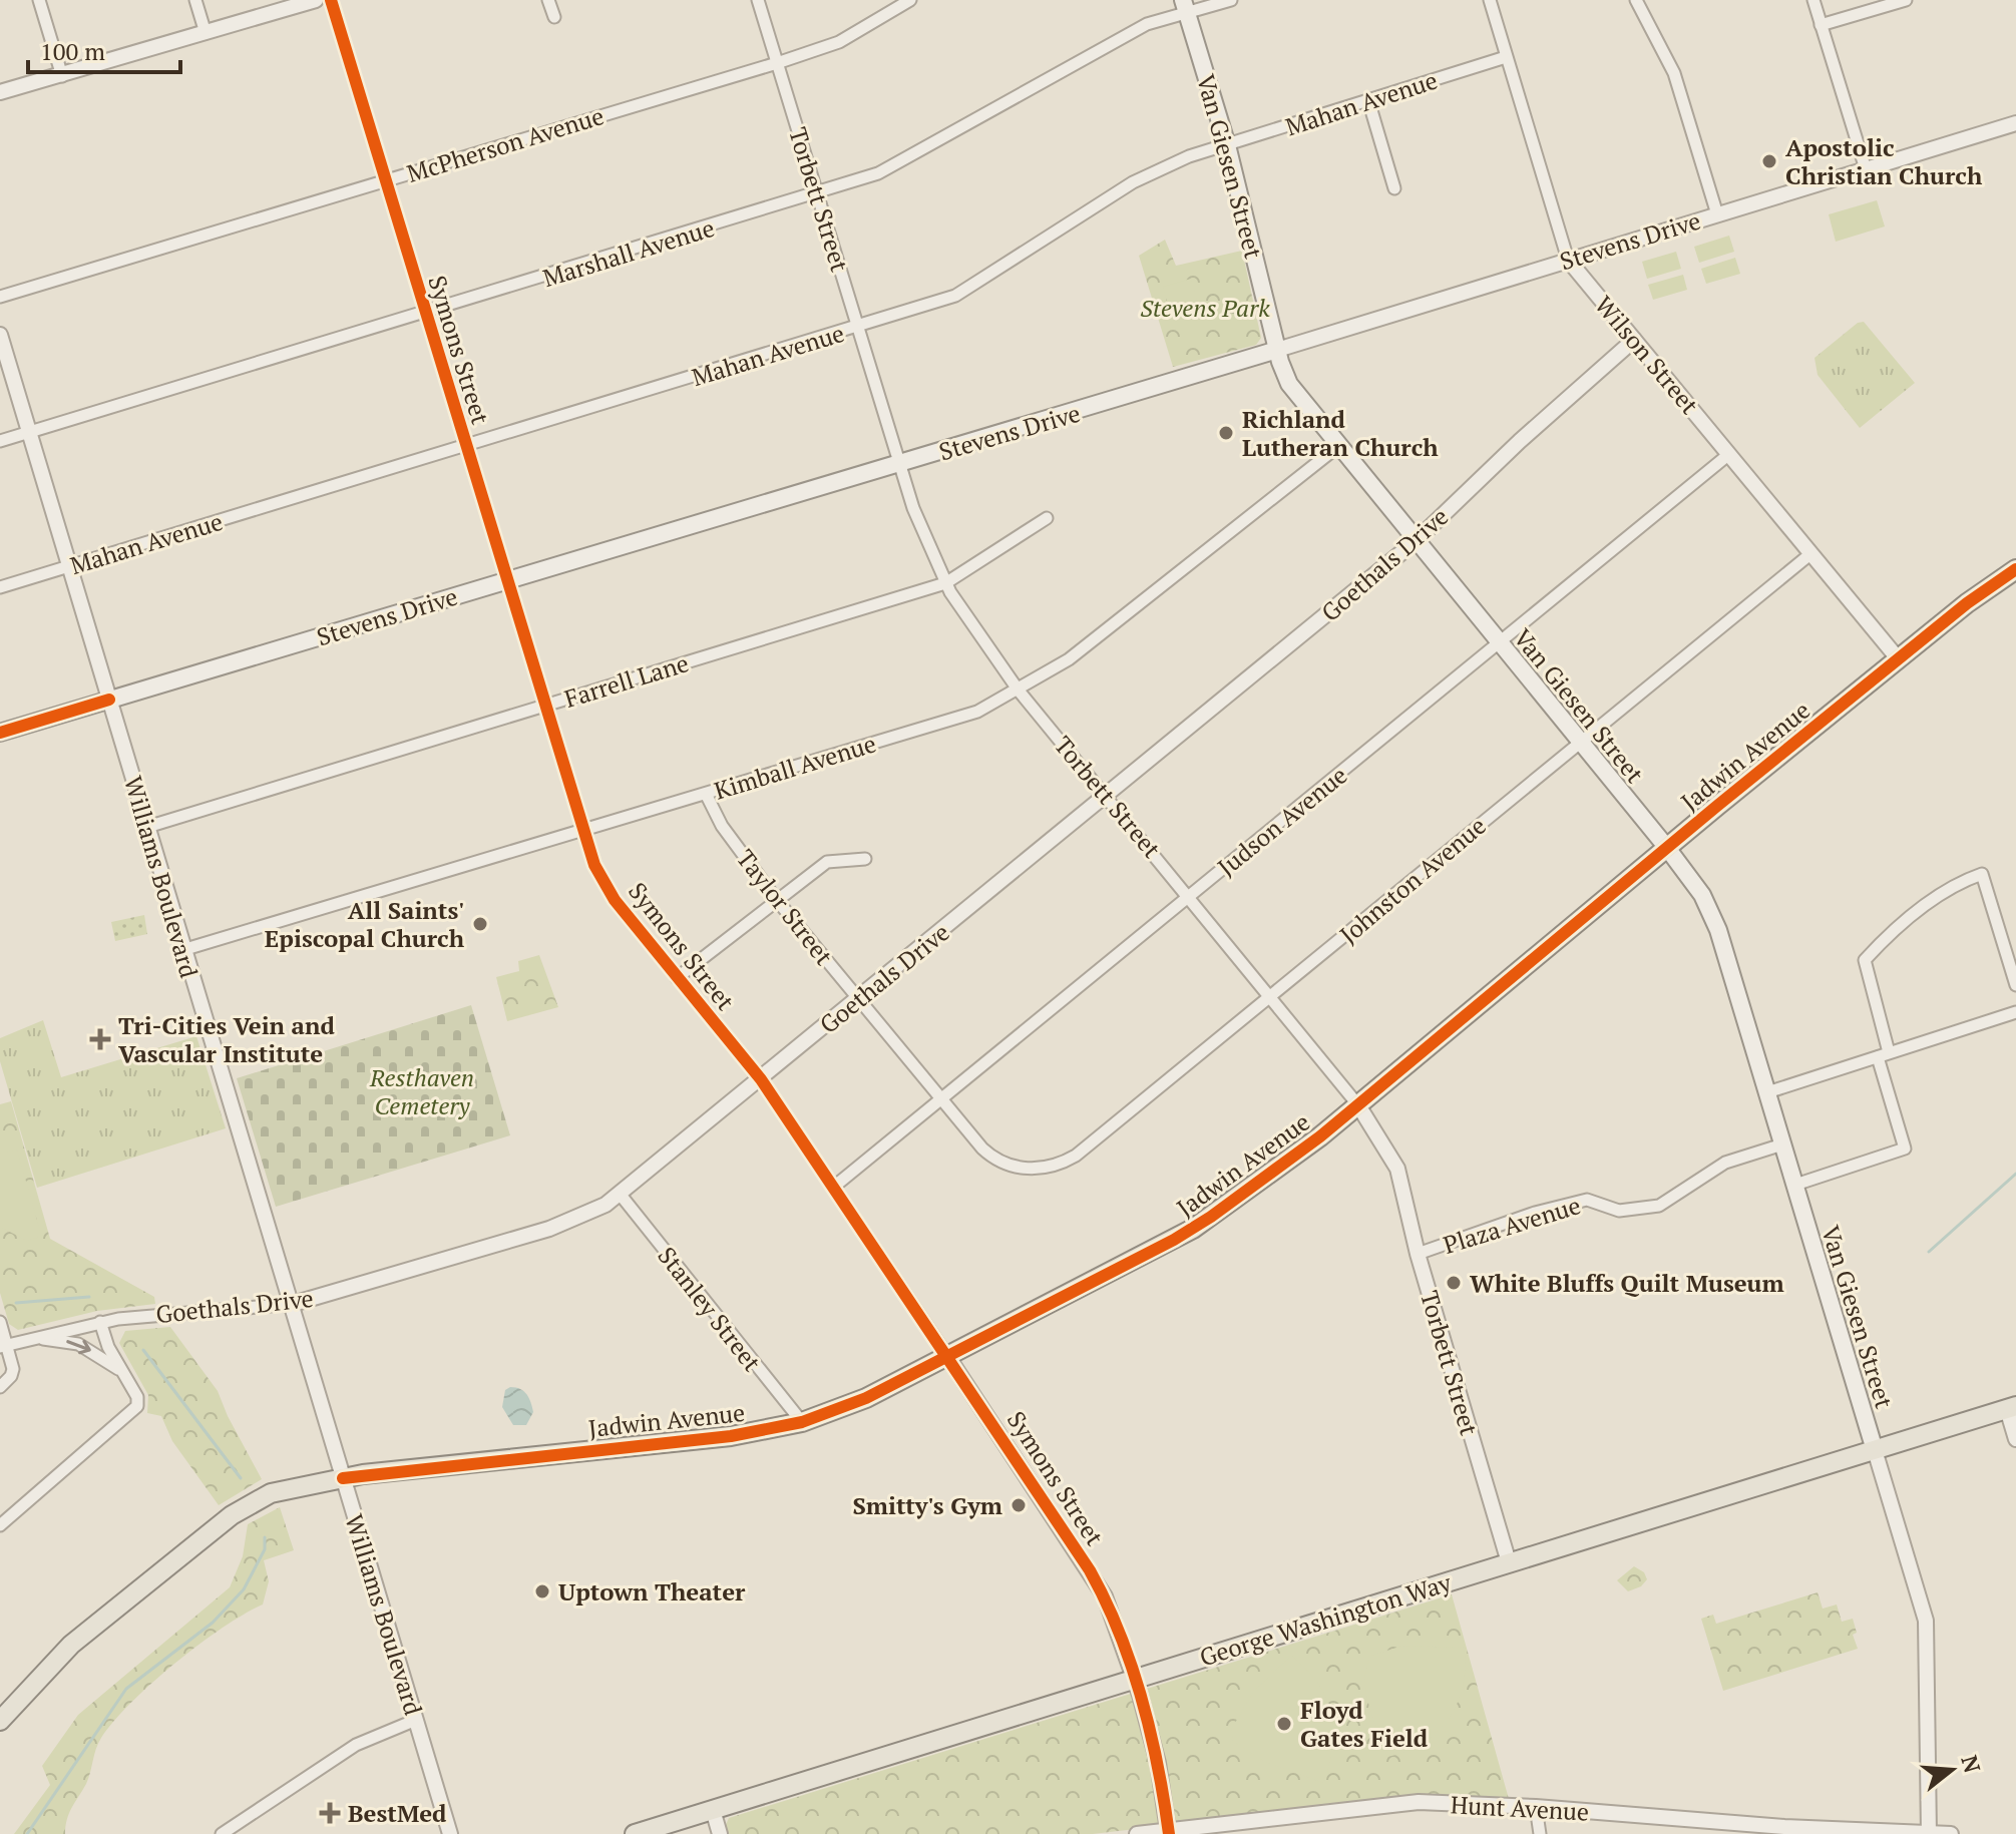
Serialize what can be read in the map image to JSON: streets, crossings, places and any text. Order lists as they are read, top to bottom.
{
  "streets": {
    "main road": [
      "Van Giesen Street",
      "Stevens Drive",
      "Jadwin Avenue",
      "George Washington Way"
    ],
    "street": [
      "Mahan Avenue",
      "McPherson Avenue",
      "Torbett Street",
      "Marshall Avenue",
      "Symons Street",
      "Wilson Street",
      "Goethals Drive",
      "Farrell Lane",
      "Kimball Avenue",
      "Judson Avenue",
      "Williams Boulevard",
      "Johnston Avenue",
      "Taylor Street",
      "Plaza Avenue",
      "Stanley Street",
      "Hunt Avenue"
    ]
  },
  "crossings": [
    ["Mahan Avenue", "Van Giesen Street"],
    ["Mahan Avenue", "Torbett Street"],
    ["Mahan Avenue", "Symons Street"],
    ["Mahan Avenue", "Wilson Street"],
    ["Mahan Avenue", "Williams Boulevard"],
    ["McPherson Avenue", "Torbett Street"],
    ["McPherson Avenue", "Symons Street"],
    ["Van Giesen Street", "Stevens Drive"],
    ["Van Giesen Street", "Marshall Avenue"],
    ["Van Giesen Street", "Goethals Drive"],
    ["Van Giesen Street", "Jadwin Avenue"],
    ["Van Giesen Street", "Kimball Avenue"],
    ["Van Giesen Street", "Judson Avenue"],
    ["Van Giesen Street", "Johnston Avenue"],
    ["Van Giesen Street", "Plaza Avenue"],
    ["Van Giesen Street", "George Washington Way"],
    ["Van Giesen Street", "Hunt Avenue"],
    ["Torbett Street", "Stevens Drive"],
    ["Torbett Street", "Marshall Avenue"],
    ["Torbett Street", "Goethals Drive"],
    ["Torbett Street", "Farrell Lane"],
    ["Torbett Street", "Jadwin Avenue"],
    ["Torbett Street", "Kimball Avenue"],
    ["Torbett Street", "Judson Avenue"],
    ["Torbett Street", "Johnston Avenue"],
    ["Torbett Street", "Plaza Avenue"],
    ["Torbett Street", "George Washington Way"],
    ["Stevens Drive", "Symons Street"],
    ["Stevens Drive", "Wilson Street"],
    ["Stevens Drive", "Williams Boulevard"],
    ["Marshall Avenue", "Symons Street"],
    ["Marshall Avenue", "Williams Boulevard"],
    ["Symons Street", "Goethals Drive"],
    ["Symons Street", "Farrell Lane"],
    ["Symons Street", "Jadwin Avenue"],
    ["Symons Street", "Kimball Avenue"],
    ["Symons Street", "Judson Avenue"],
    ["Symons Street", "George Washington Way"],
    ["Symons Street", "Hunt Avenue"],
    ["Wilson Street", "Goethals Drive"],
    ["Wilson Street", "Jadwin Avenue"],
    ["Wilson Street", "Judson Avenue"],
    ["Wilson Street", "Johnston Avenue"],
    ["Goethals Drive", "Williams Boulevard"],
    ["Goethals Drive", "Taylor Street"],
    ["Goethals Drive", "Stanley Street"],
    ["Farrell Lane", "Williams Boulevard"],
    ["Jadwin Avenue", "Williams Boulevard"],
    ["Jadwin Avenue", "Stanley Street"],
    ["Kimball Avenue", "Williams Boulevard"],
    ["Kimball Avenue", "Taylor Street"],
    ["Judson Avenue", "Taylor Street"],
    ["Johnston Avenue", "Taylor Street"]
  ],
  "parks": ["Stevens Park", "Resthaven Cemetery"],
  "places": {
    "other": [
      "Apostolic Christian Church",
      "Richland Lutheran Church",
      "All Saints' Episcopal Church",
      "White Bluffs Quilt Museum",
      "Smitty's Gym",
      "Uptown Theater",
      "Floyd Gates Field"
    ],
    "health": ["Tri-Cities Vein and Vascular Institute", "BestMed"]
  },
  "scale_bar": "100 m",
  "north": "right"
}
